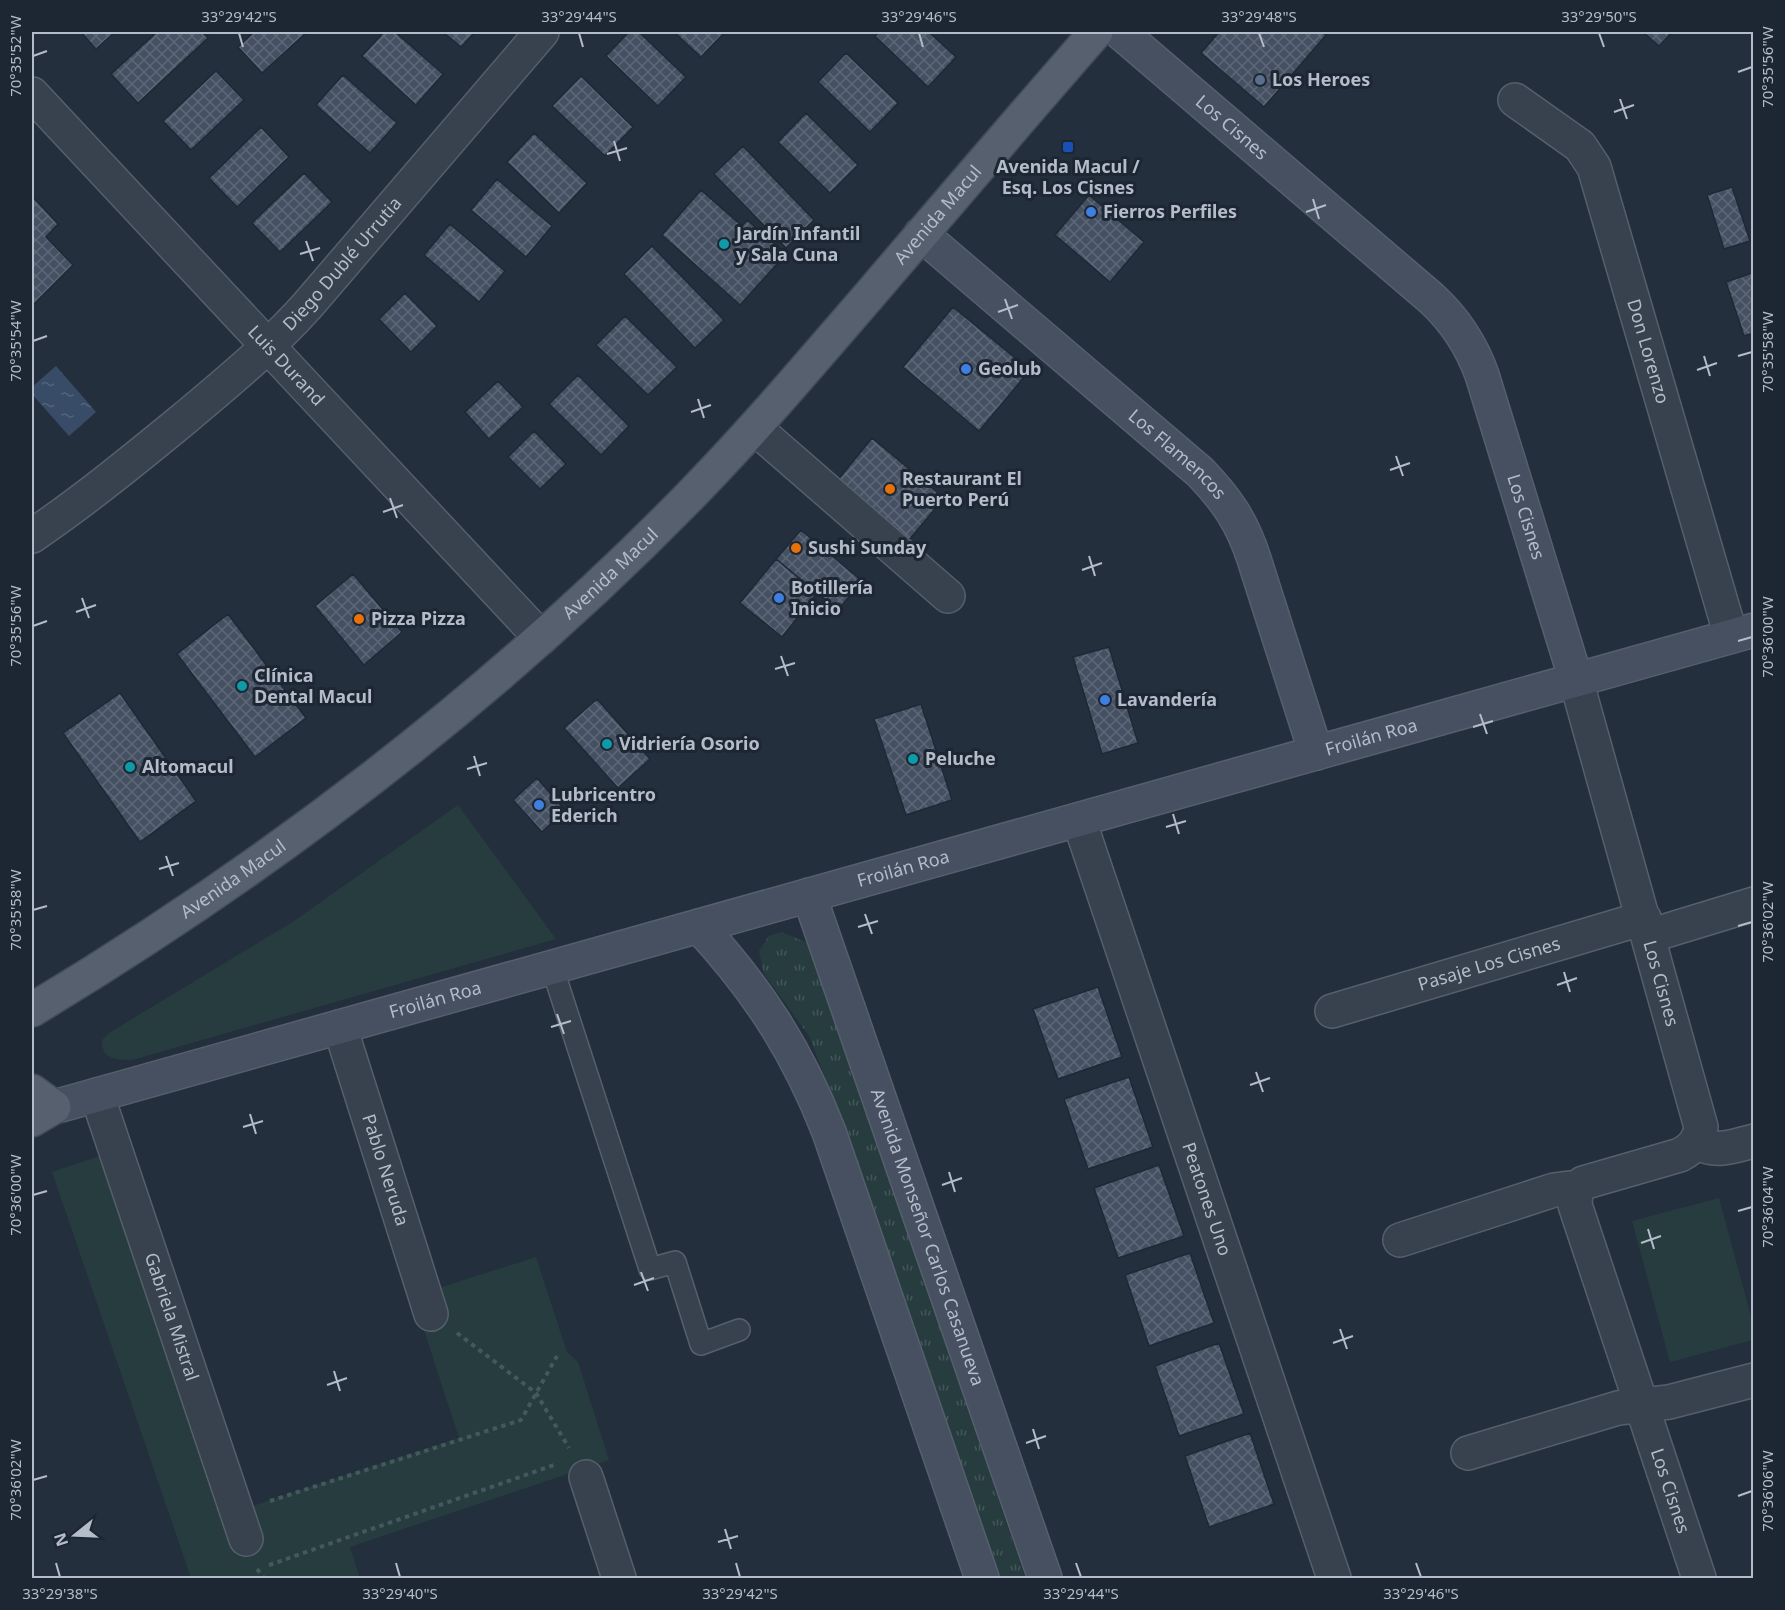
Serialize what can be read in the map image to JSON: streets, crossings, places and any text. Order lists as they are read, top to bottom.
{
  "streets": {
    "main road": [
      "Los Cisnes",
      "Avenida Macul",
      "Los Flamencos",
      "Froilán Roa",
      "Avenida Monseñor Carlos Casanueva"
    ],
    "street": [
      "Diego Dublé Urrutia",
      "Don Lorenzo",
      "Luis Durand",
      "Pasaje Los Cisnes",
      "Pablo Neruda",
      "Peatones Uno",
      "Gabriela Mistral"
    ]
  },
  "crossings": [
    ["Los Cisnes", "Froilán Roa"],
    ["Los Cisnes", "Pasaje Los Cisnes"],
    ["Avenida Macul", "Luis Durand"],
    ["Avenida Macul", "Los Flamencos"],
    ["Diego Dublé Urrutia", "Luis Durand"],
    ["Don Lorenzo", "Froilán Roa"],
    ["Los Flamencos", "Froilán Roa"],
    ["Froilán Roa", "Pablo Neruda"],
    ["Froilán Roa", "Peatones Uno"],
    ["Froilán Roa", "Avenida Monseñor Carlos Casanueva"],
    ["Froilán Roa", "Gabriela Mistral"]
  ],
  "places": {
    "other": [
      "Los Heroes",
      "Fierros Perfiles",
      "Jardín Infantil y Sala Cuna",
      "Geolub",
      "Restaurant El Puerto Perú",
      "Sushi Sunday",
      "Botillería Inicio",
      "Pizza Pizza",
      "Clínica Dental Macul",
      "Lavandería",
      "Vidriería Osorio",
      "Peluche",
      "Altomacul",
      "Lubricentro Ederich"
    ],
    "transit": ["Avenida Macul / Esq. Los Cisnes"]
  },
  "north": "left",
  "coordinates": [
    "33°29'42\"S",
    "33°29'44\"S",
    "33°29'46\"S",
    "33°29'48\"S",
    "33°29'50\"S",
    "70°35'52\"W",
    "70°35'56\"W",
    "70°35'54\"W",
    "70°35'58\"W",
    "70°36'00\"W",
    "70°36'02\"W",
    "70°36'04\"W",
    "70°36'06\"W",
    "33°29'38\"S",
    "33°29'40\"S"
  ]
}
